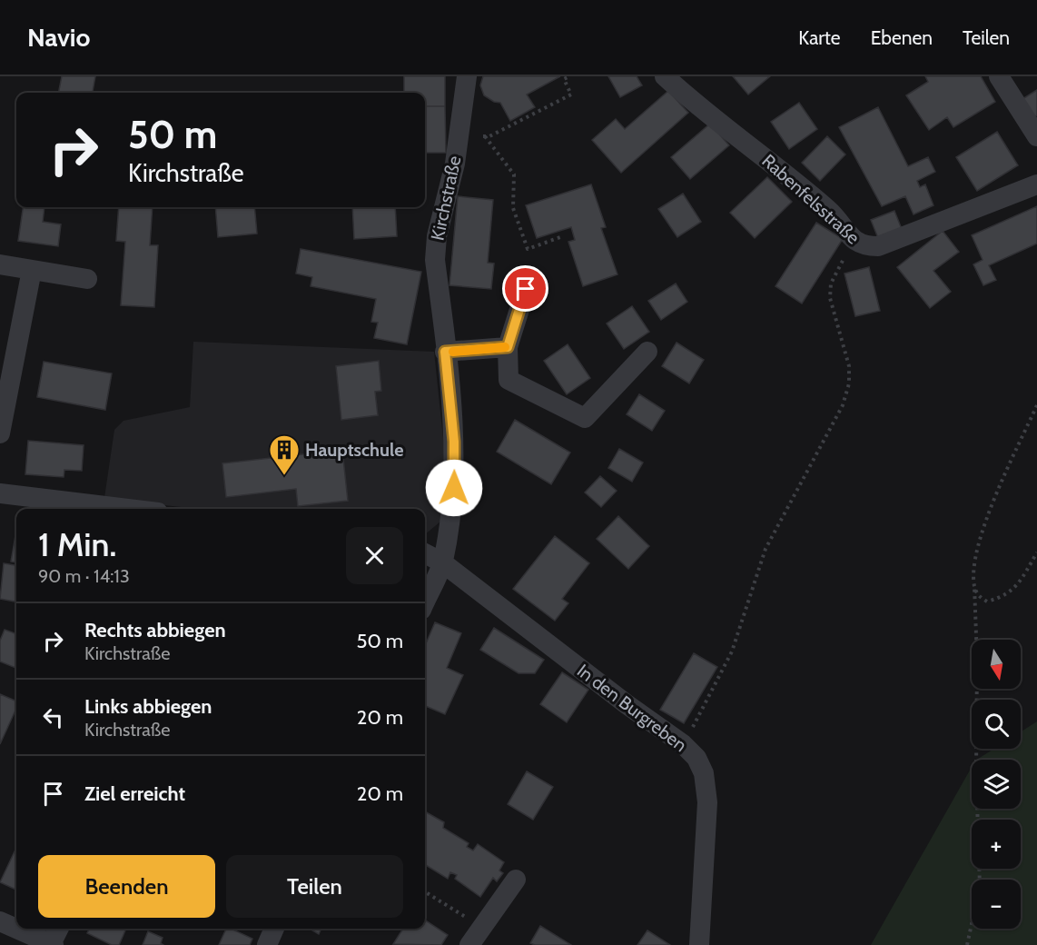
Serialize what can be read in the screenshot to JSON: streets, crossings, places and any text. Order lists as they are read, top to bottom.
{
  "streets": {
    "street": ["Kirchstraße", "Rabenfelsstraße", "In den Burgreben"]
  },
  "crossings": [
    ["Kirchstraße", "In den Burgreben"]
  ],
  "places": {
    "building": ["Hauptschule"]
  },
  "north": "bottom",
  "page": {
    "header": "Navio",
    "nav": ["Karte", "Ebenen", "Teilen"],
    "turn": ["50 m", "Kirchstraße"],
    "heading": ["1 Min.", "90 m · 14:13"],
    "list": [
      {
        "name": "Rechts abbiegen",
        "note": "Kirchstraße",
        "value": "50 m"
      },
      {
        "name": "Links abbiegen",
        "note": "Kirchstraße",
        "value": "20 m"
      },
      {
        "name": "Ziel erreicht",
        "value": "20 m"
      }
    ],
    "map_buttons": ["+", "−"],
    "buttons": ["Beenden", "Teilen"]
  }
}
